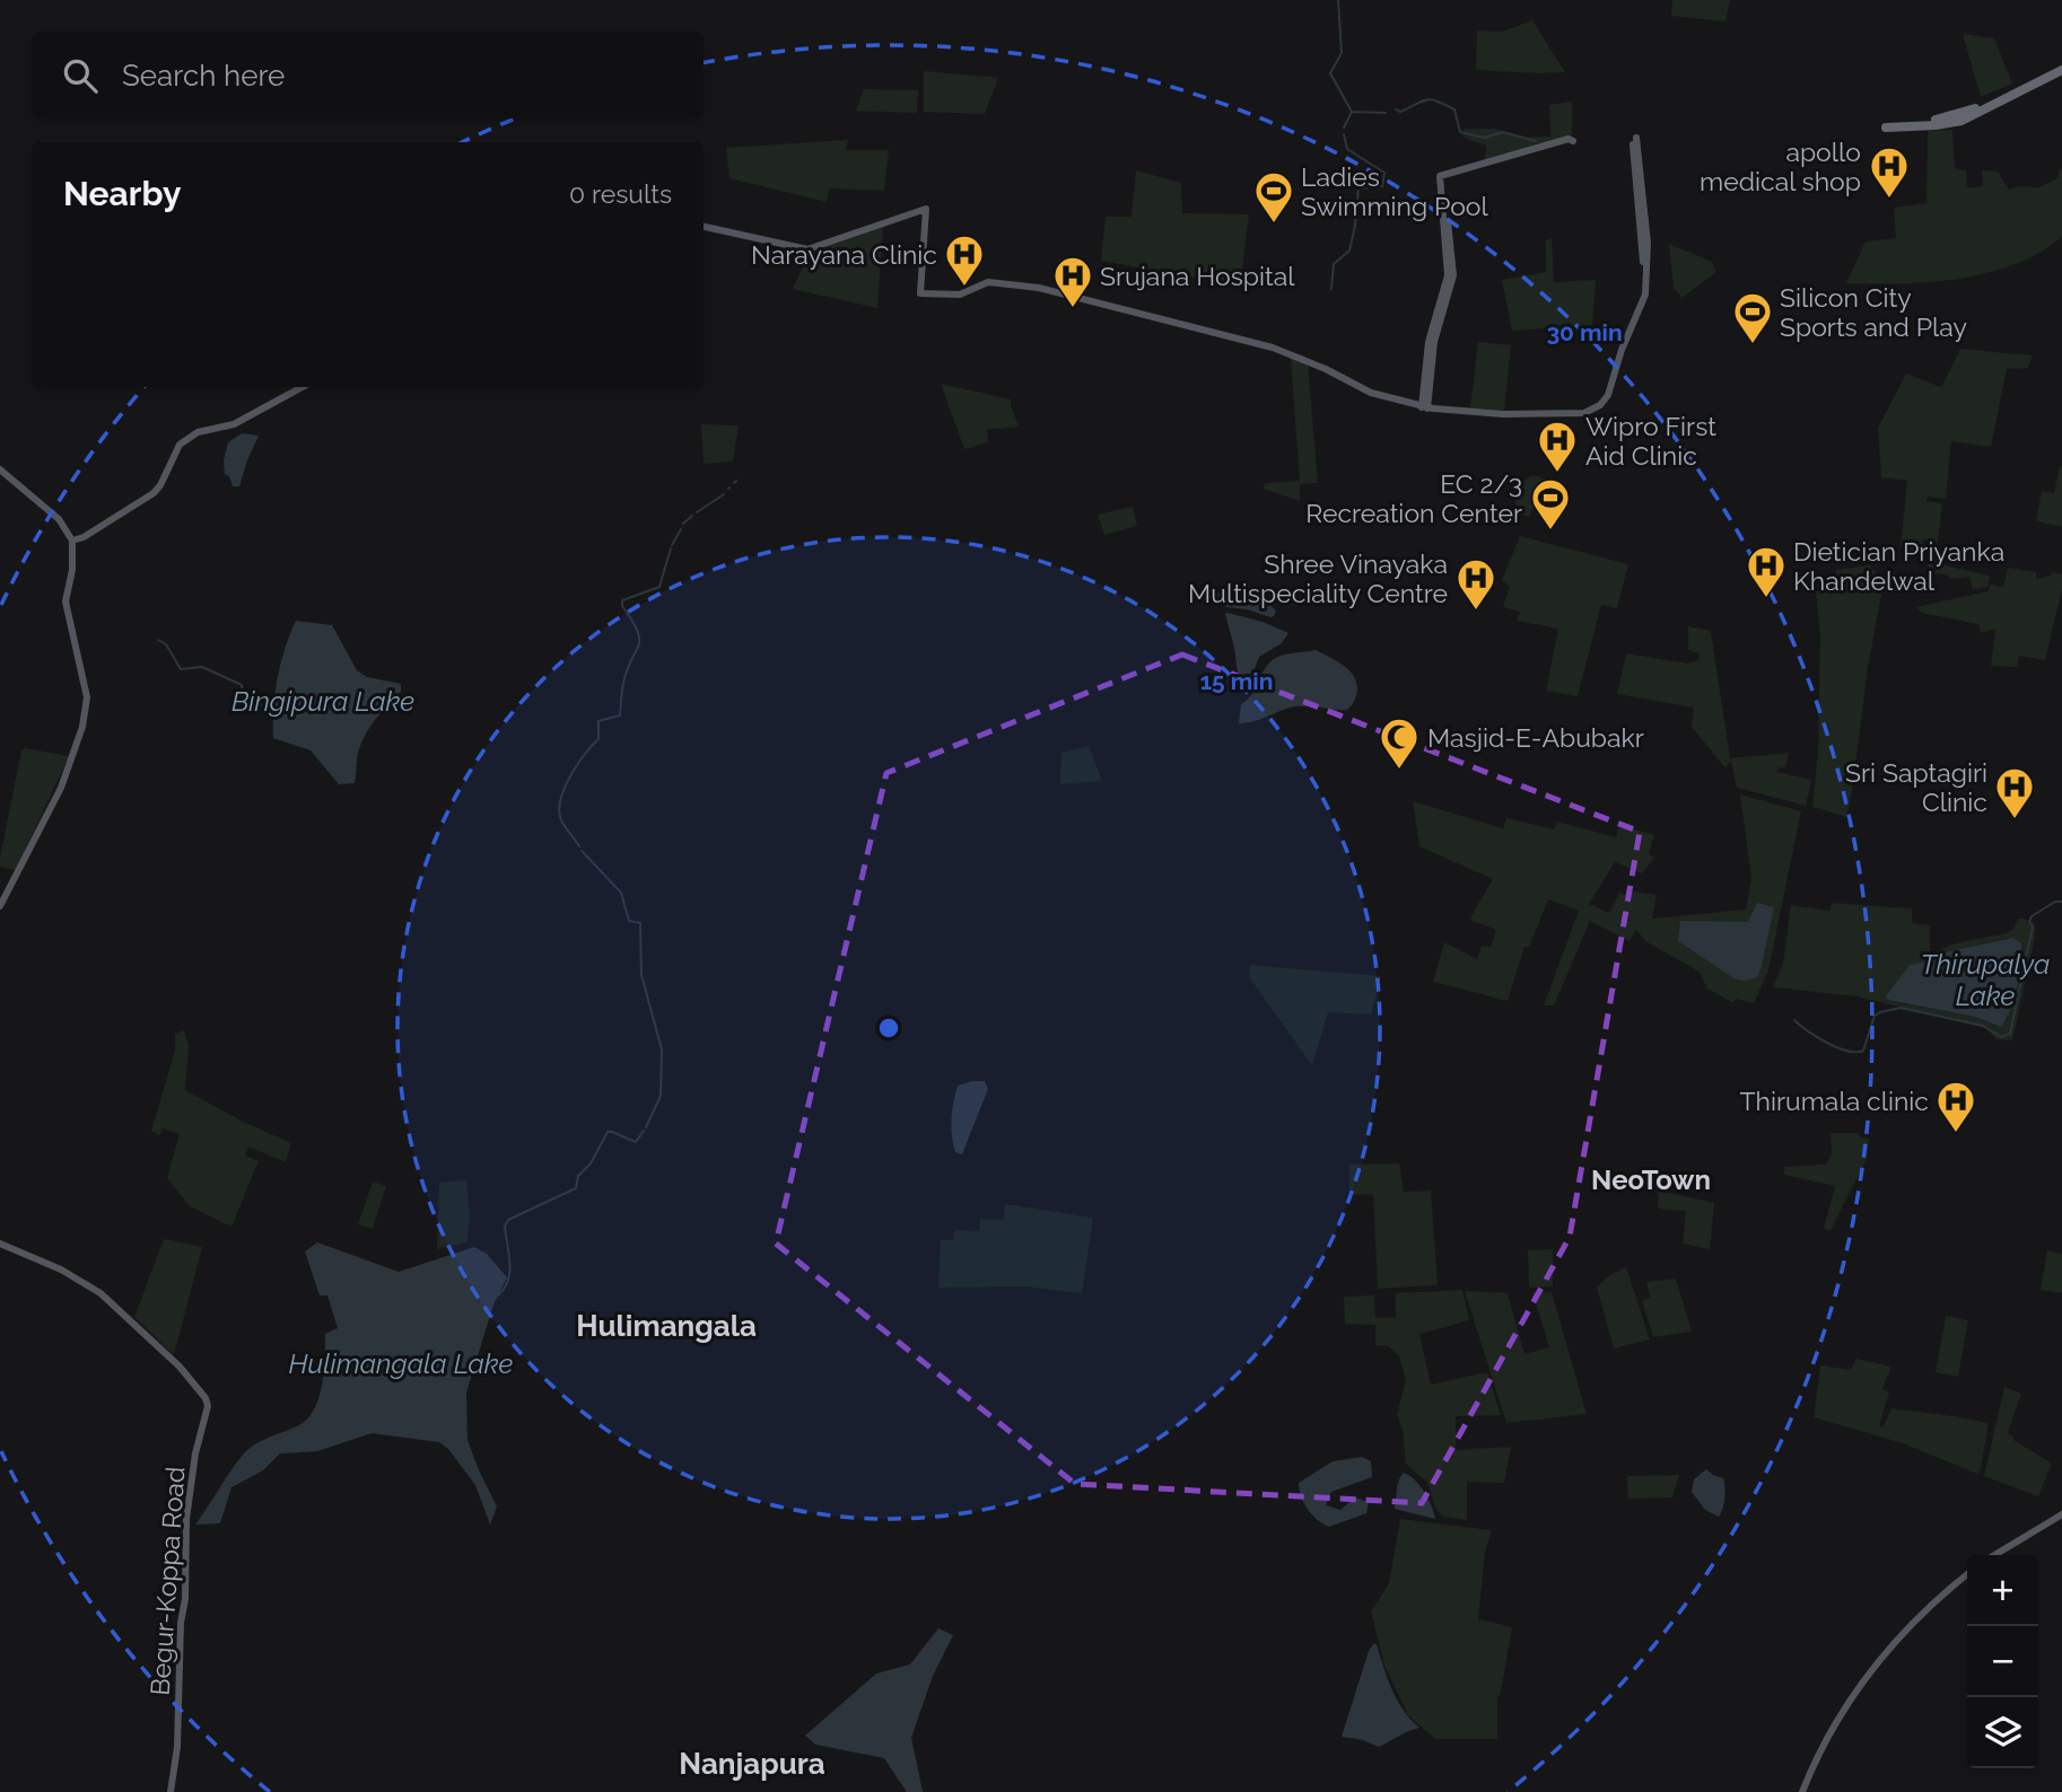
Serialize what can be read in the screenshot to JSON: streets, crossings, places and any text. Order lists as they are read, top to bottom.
{
  "streets": {
    "main road": ["Begur-Koppa Road"]
  },
  "districts": ["NeoTown", "Hulimangala", "Nanjapura"],
  "water": ["Bingipura Lake", "Thirupalya Lake", "Hulimangala Lake"],
  "places": {
    "hospital": [
      "apollo medical shop",
      "Narayana Clinic",
      "Srujana Hospital",
      "Wipro First Aid Clinic",
      "Dietician Priyanka Khandelwal",
      "Shree Vinayaka Multispeciality Centre",
      "Sri Saptagiri Clinic",
      "Thirumala clinic"
    ],
    "sports": ["Ladies Swimming Pool", "Silicon City Sports and Play", "EC 2/3 Recreation Center"],
    "mosque": ["Masjid-E-Abubakr"]
  },
  "page": {
    "search": "Search here",
    "heading": ["Nearby", "0 results"],
    "map_buttons": ["+", "−"]
  },
  "rings": ["30 min", "15 min"]
}
